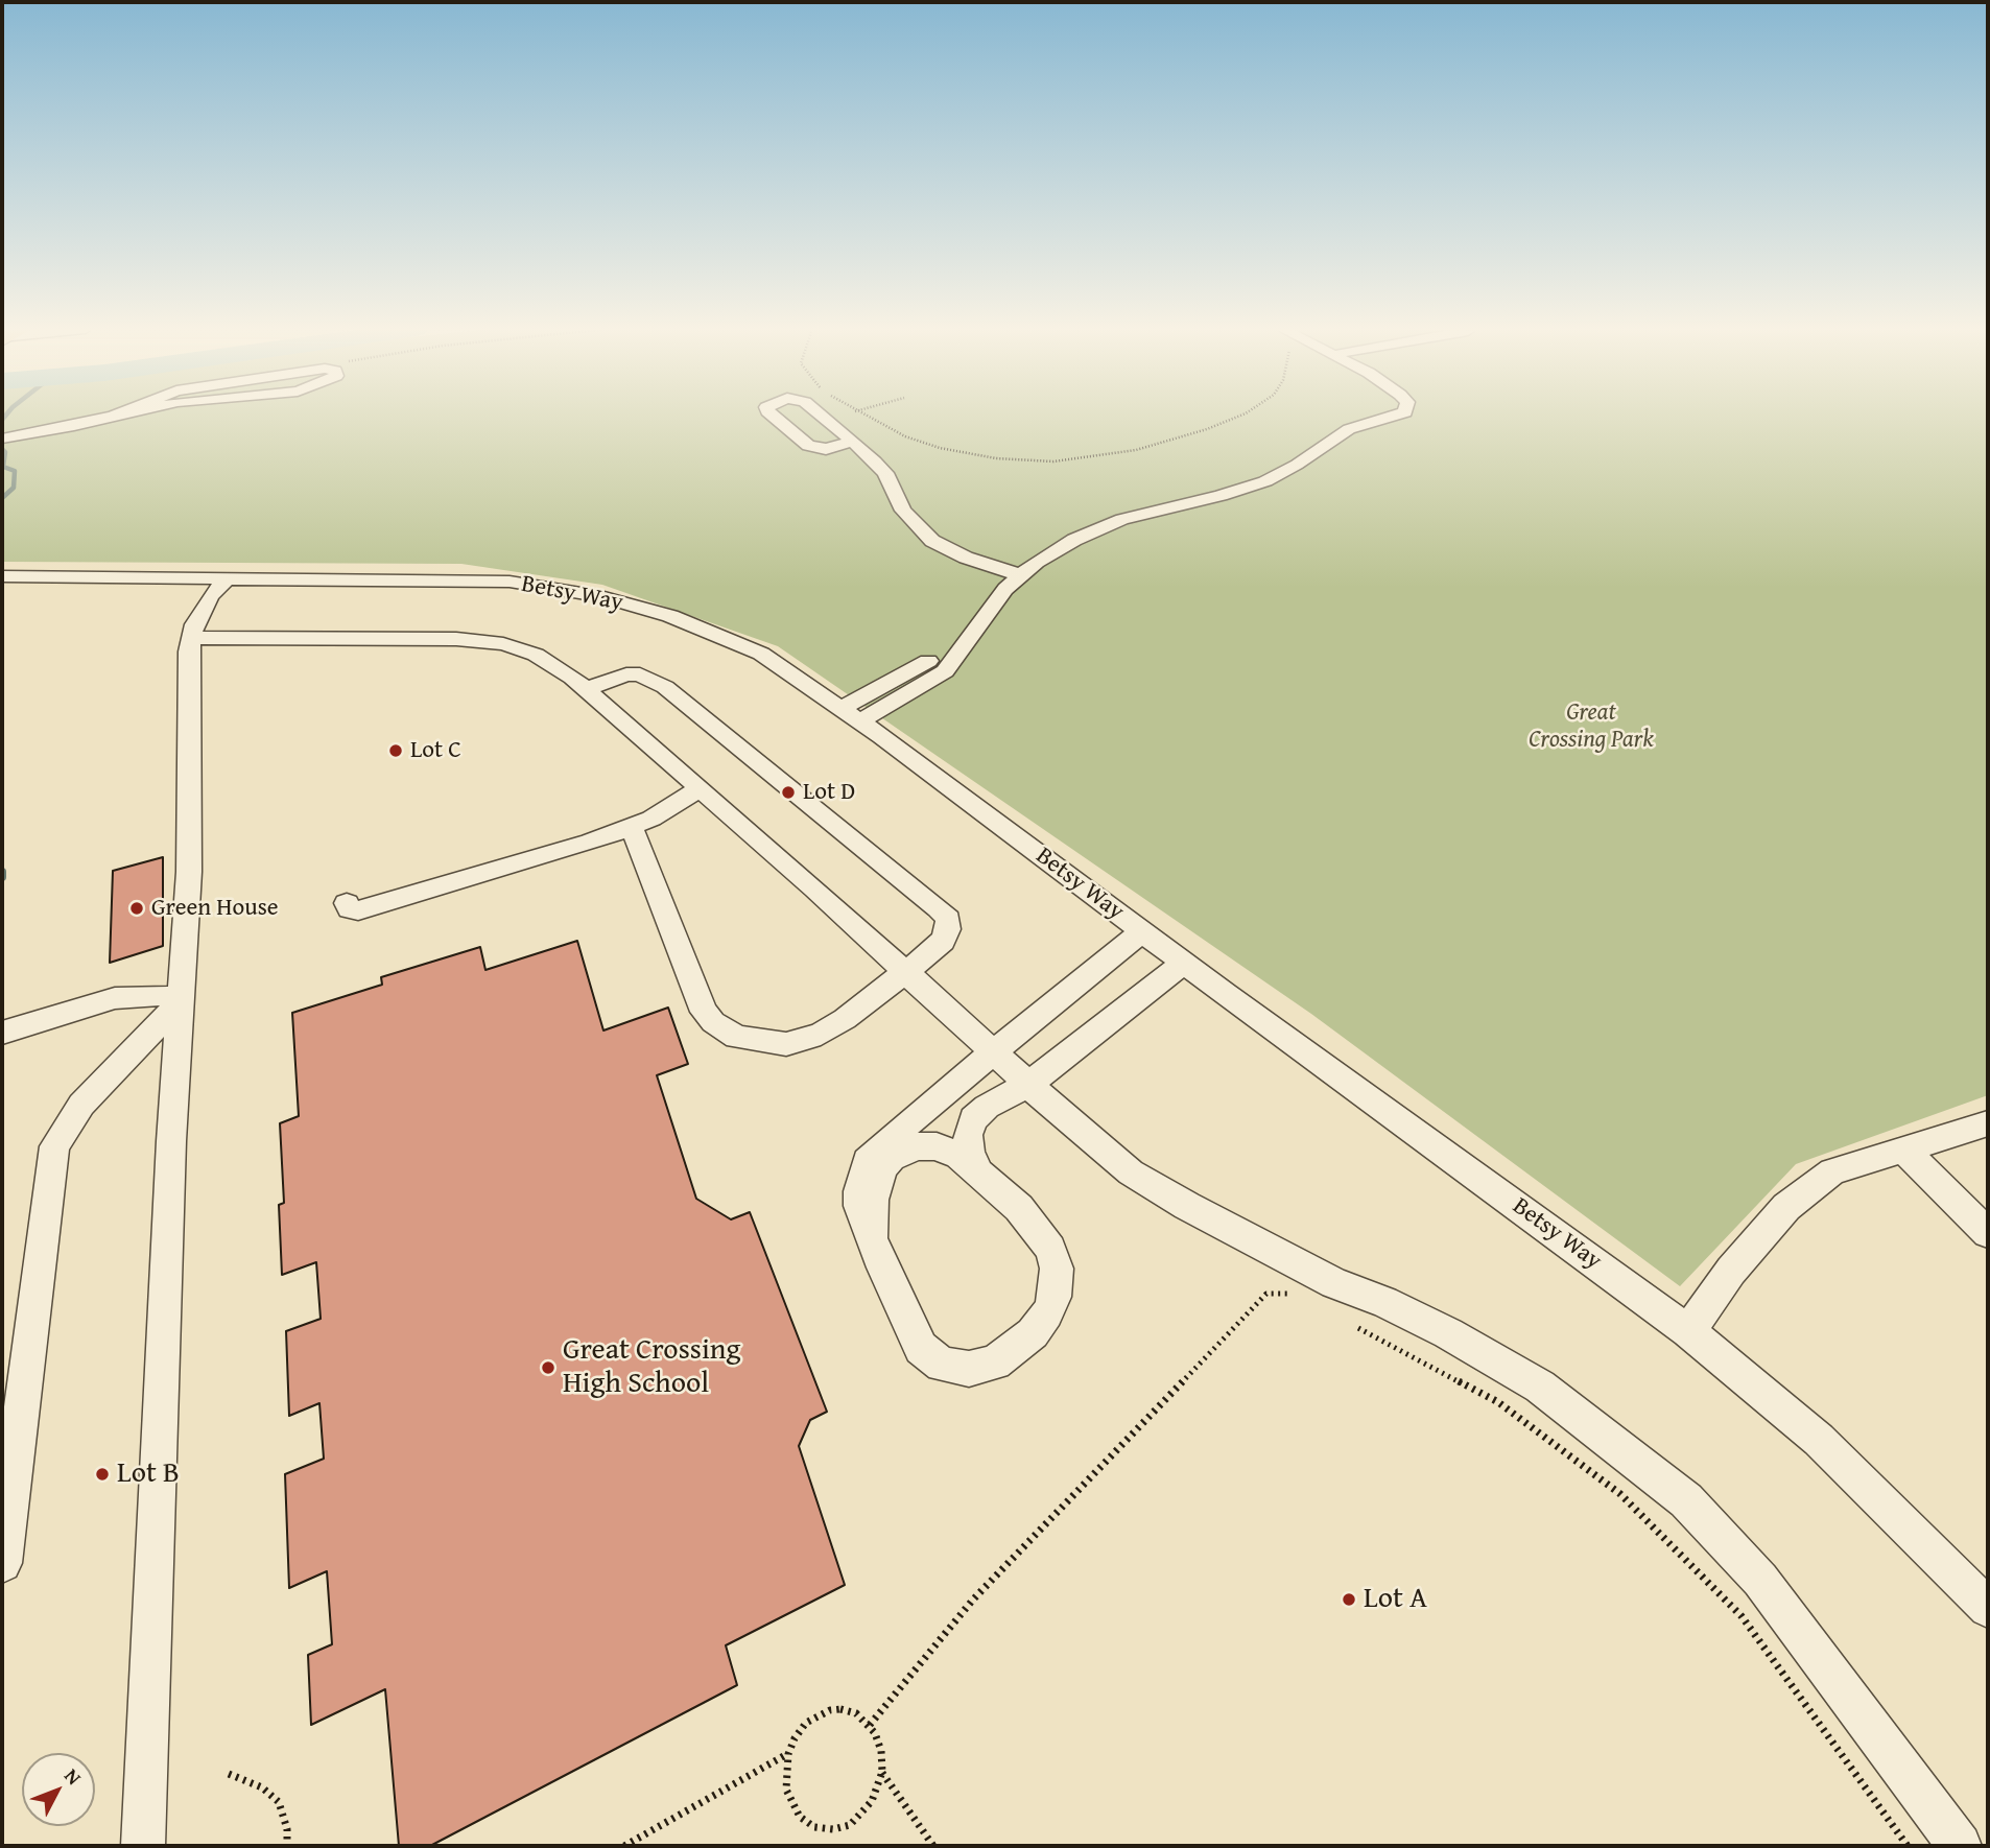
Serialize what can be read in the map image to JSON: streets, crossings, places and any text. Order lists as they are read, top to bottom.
{
  "streets": {
    "street": ["Betsy Way"]
  },
  "parks": ["Great Crossing Park"],
  "places": [
    "Lot C",
    "Lot D",
    "Green House",
    "Great Crossing High School",
    "Lot B",
    "Lot A"
  ],
  "north": "top right"
}
